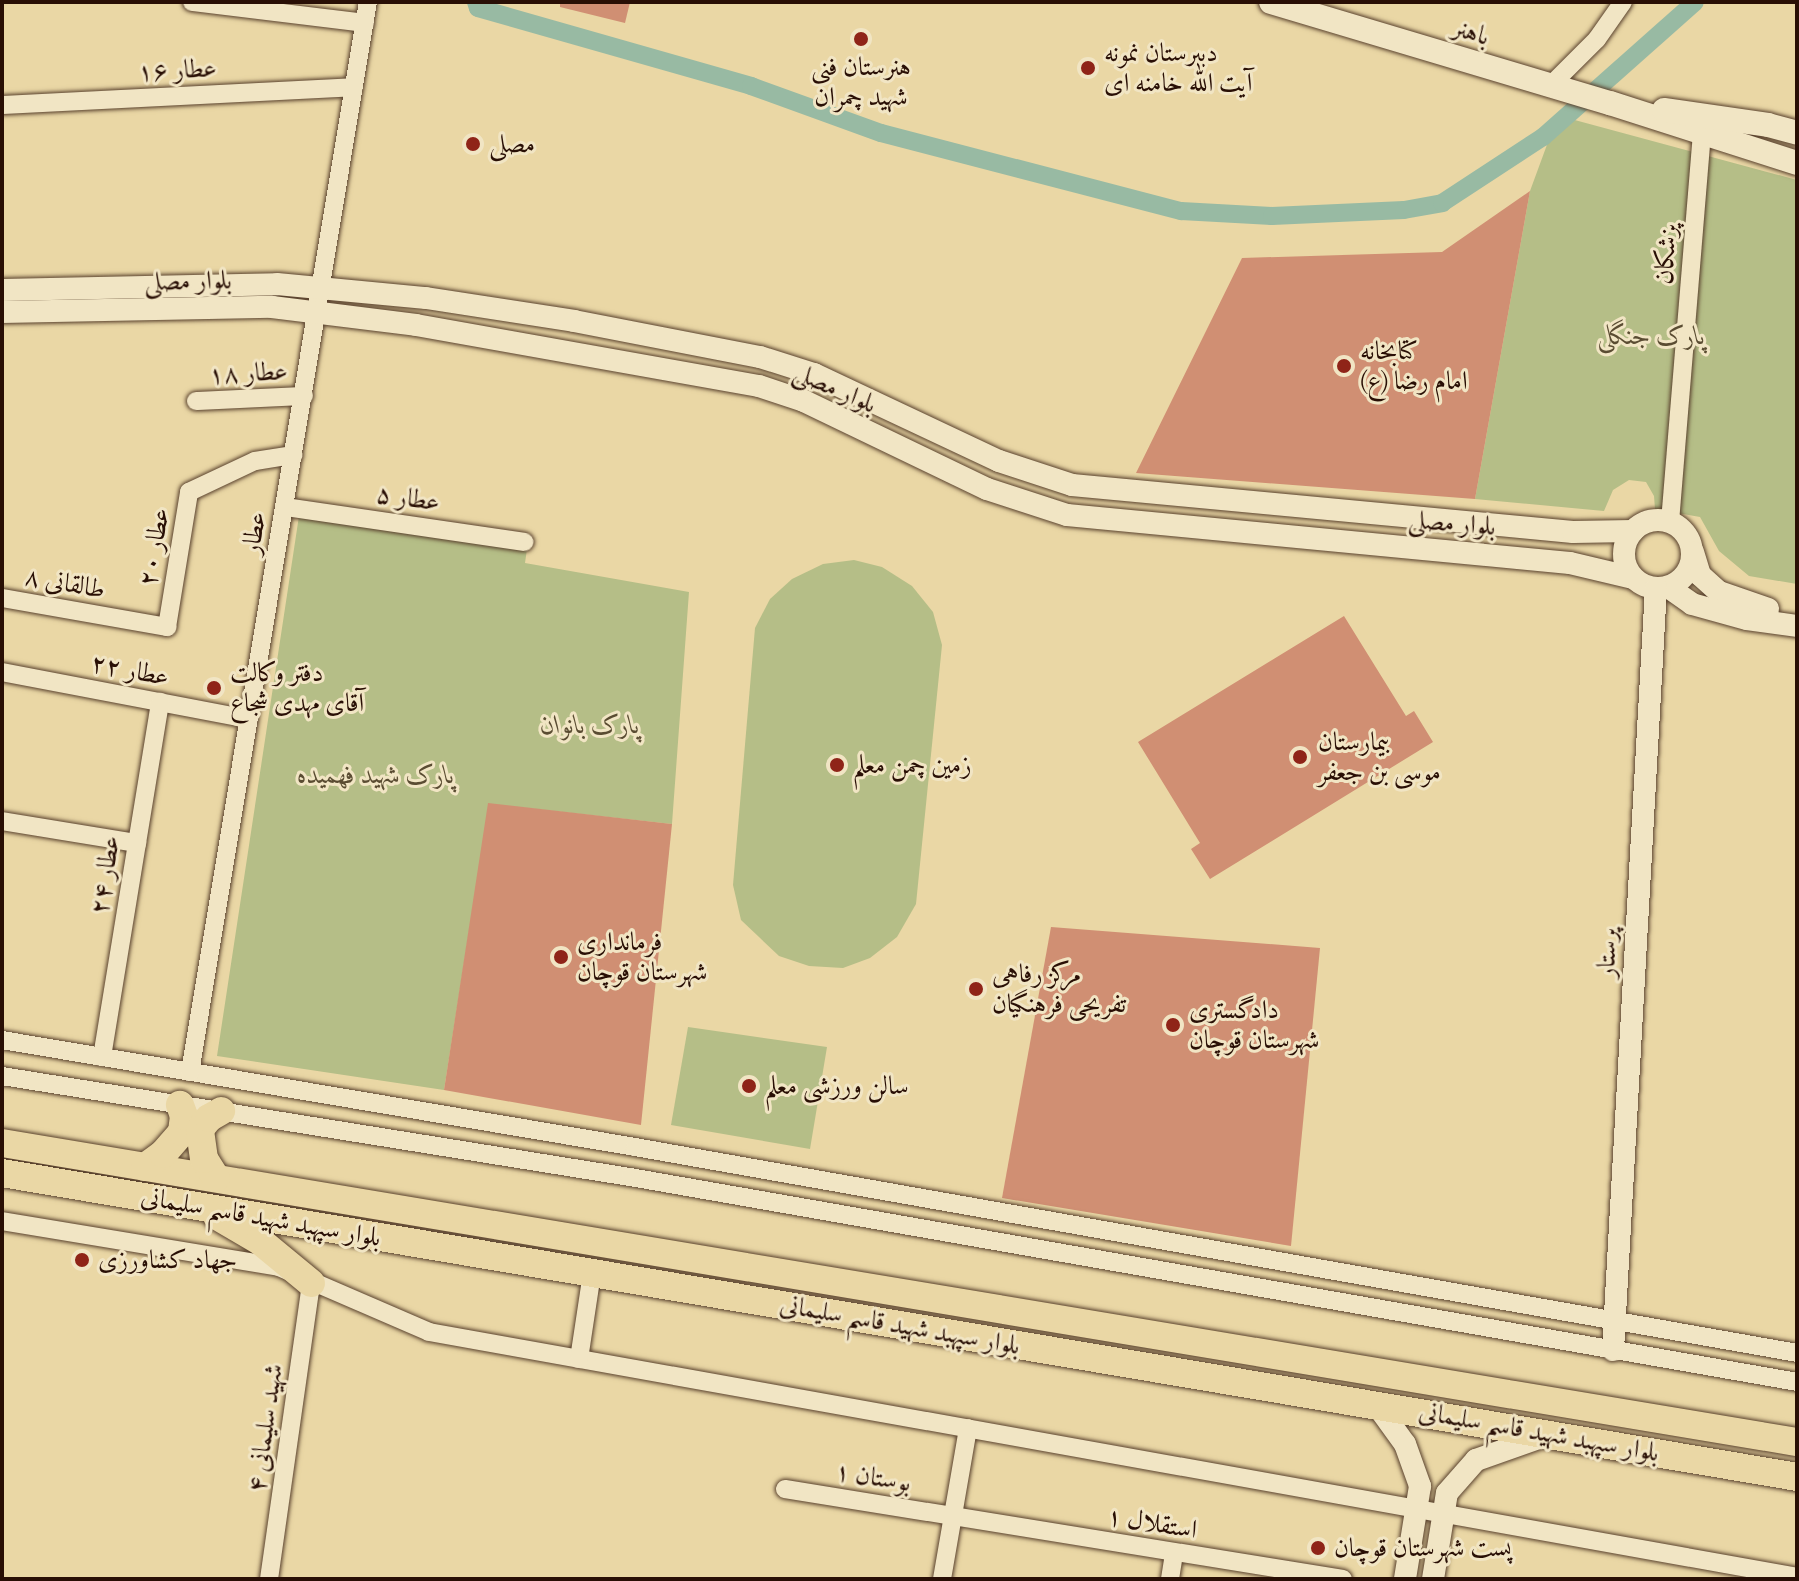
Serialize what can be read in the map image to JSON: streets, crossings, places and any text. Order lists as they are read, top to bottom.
{
  "streets": {
    "highway": ["بلوار سپهبد شهید قاسم سلیمانی"],
    "main road": ["باهنر"],
    "street": [
      "عطار ۱۶",
      "پزشکان",
      "بلوار مصلی",
      "عطار ۱۸",
      "عطار ۵",
      "عطار",
      "عطار ۲۰",
      "طالقانی ۸",
      "عطار ۲۲",
      "عطار ۲۴",
      "پرستار",
      "شهید سلیمانی ۴",
      "بوستان ۱",
      "استقلال ۱"
    ]
  },
  "crossings": [
    ["باهنر", "پزشکان"],
    ["عطار ۱۶", "عطار"],
    ["پزشکان", "بلوار مصلی"],
    ["پزشکان", "پرستار"],
    ["بلوار مصلی", "عطار"],
    ["بلوار مصلی", "پرستار"],
    ["عطار ۱۸", "عطار"],
    ["عطار ۵", "عطار"],
    ["عطار", "عطار ۲۰"],
    ["عطار", "عطار ۲۲"],
    ["عطار ۲۰", "طالقانی ۸"],
    ["عطار ۲۲", "عطار ۲۴"],
    ["بوستان ۱", "استقلال ۱"]
  ],
  "parks": ["پارک جنگلی", "پارک بانوان", "پارک شهید فهمیده"],
  "places": [
    "هنرستان فنی شهید چمران",
    "دبیرستان نمونه آیت الله خامنه ای",
    "مصلی",
    "کتابخانه امام رضا (ع)",
    "دفتر وکالت آقای مهدی شجاع",
    "بیمارستان موسی بن جعفر",
    "زمین چمن معلم",
    "فرمانداری شهرستان قوچان",
    "مرکز رفاهی تفریحی فرهنگیان",
    "دادگستری شهرستان قوچان",
    "سالن ورزشی معلم",
    "جهاد کشاورزی",
    "پست شهرستان قوچان"
  ]
}
